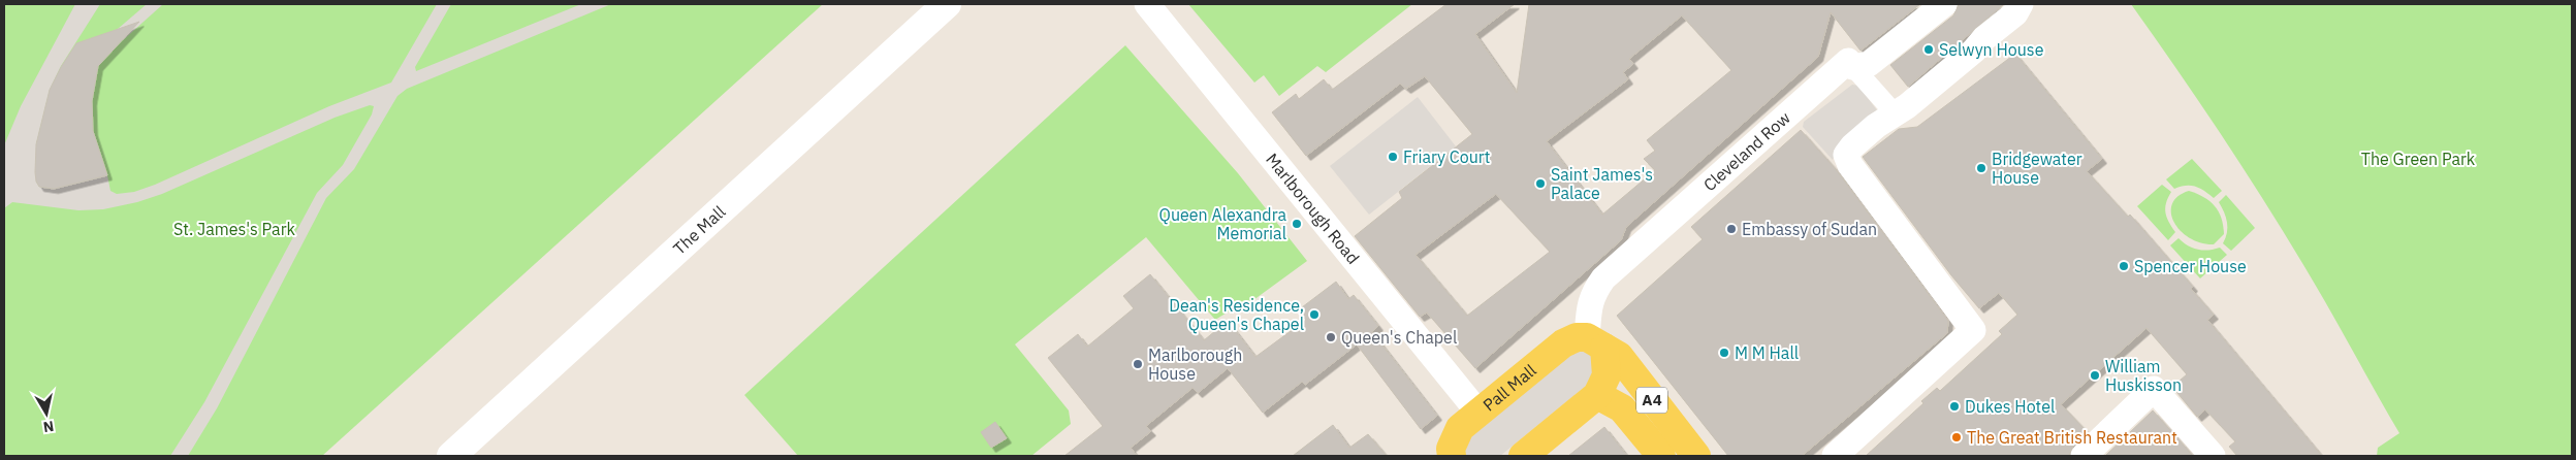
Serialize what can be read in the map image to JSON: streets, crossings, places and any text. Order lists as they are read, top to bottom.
{
  "streets": {
    "main road": ["Pall Mall", "A4"],
    "street": ["Cleveland Row", "Marlborough Road", "The Mall"]
  },
  "crossings": [
    ["Cleveland Row", "Pall Mall"],
    ["Cleveland Row", "A4"],
    ["Marlborough Road", "Pall Mall"],
    ["Pall Mall", "A4"]
  ],
  "parks": ["The Green Park", "St. James's Park"],
  "places": [
    "Selwyn House",
    "Friary Court",
    "Bridgewater House",
    "Saint James's Palace",
    "Queen Alexandra Memorial",
    "Embassy of Sudan",
    "Spencer House",
    "Dean's Residence, Queen's Chapel",
    "Queen's Chapel",
    "M M Hall",
    "Marlborough House",
    "William Huskisson",
    "Dukes Hotel",
    "The Great British Restaurant"
  ],
  "north": "bottom"
}
